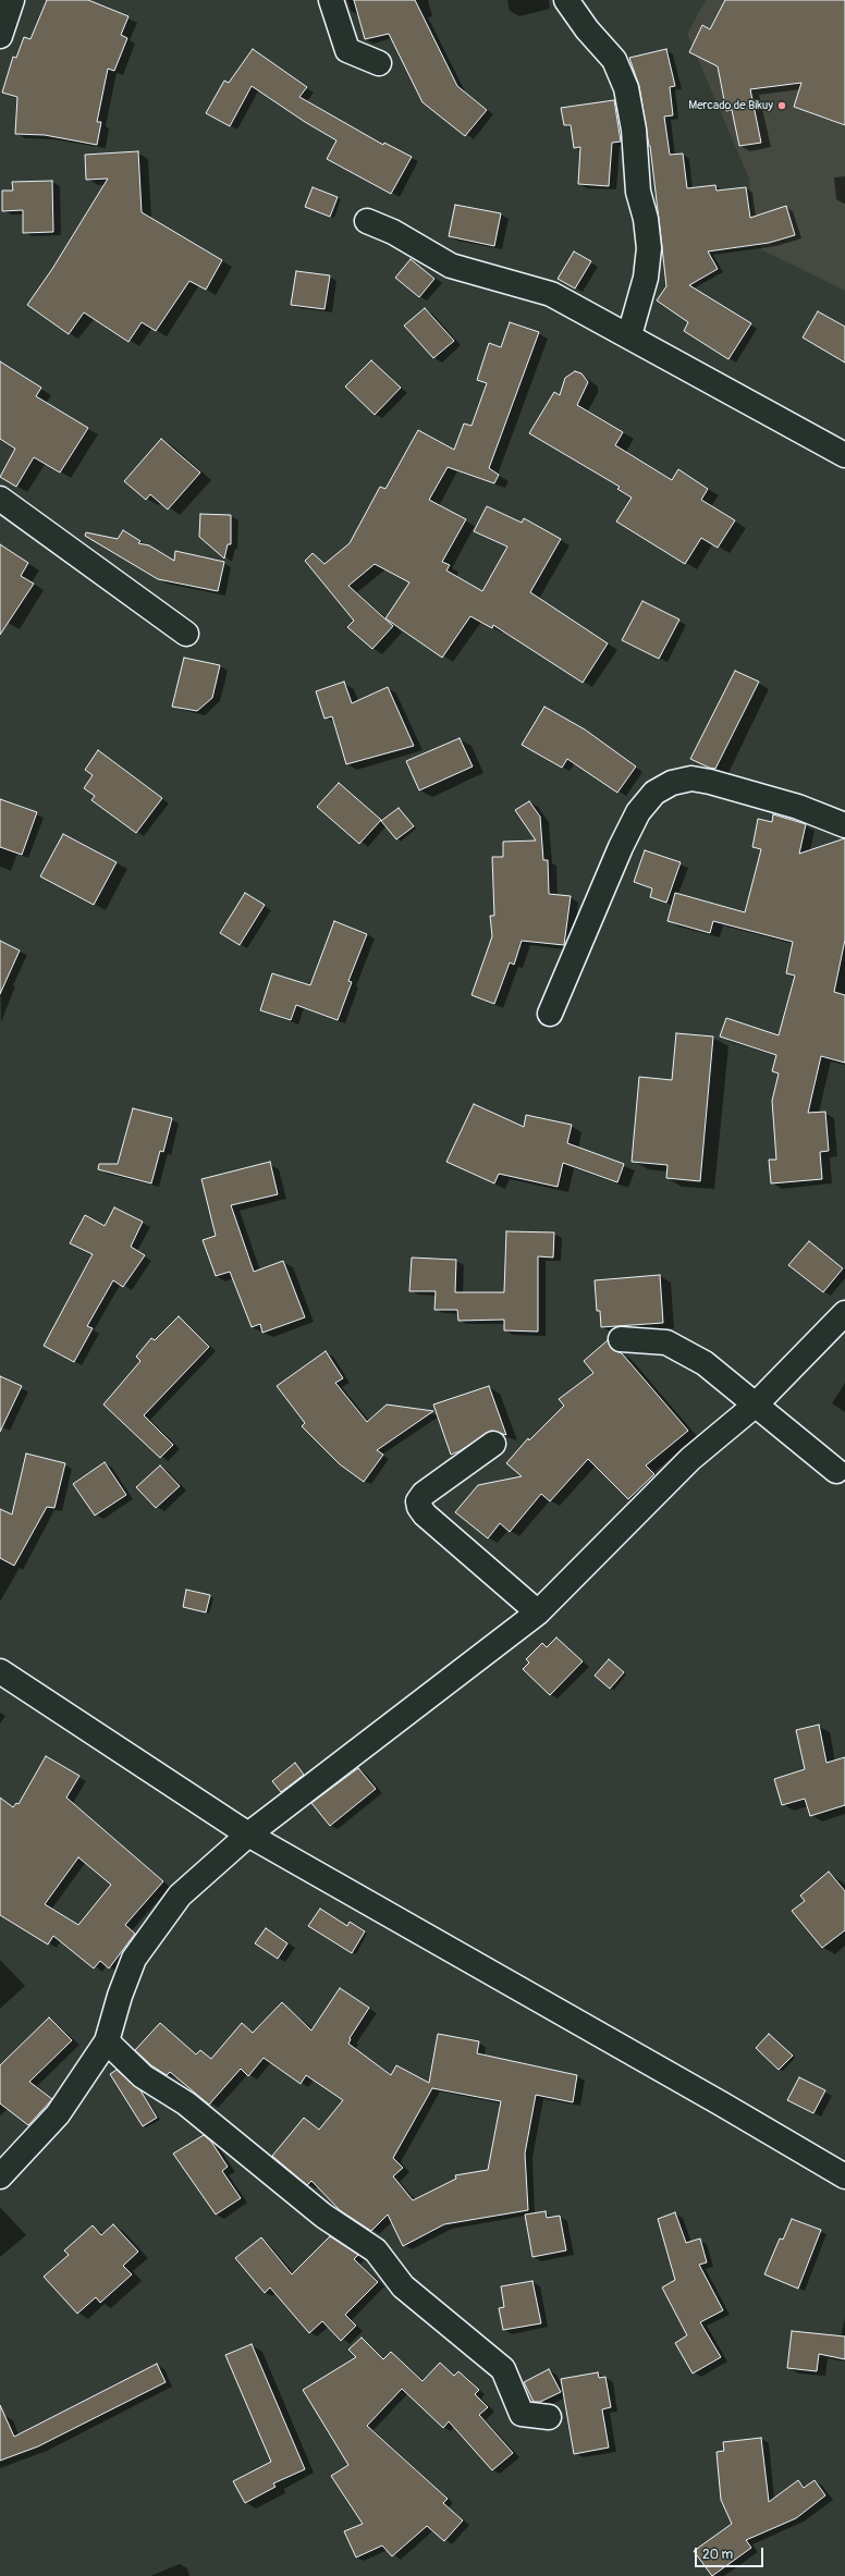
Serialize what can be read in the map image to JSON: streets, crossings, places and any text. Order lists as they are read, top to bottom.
{
  "places": ["Mercado de Bikuy"],
  "scale_bar": "20 m"
}
